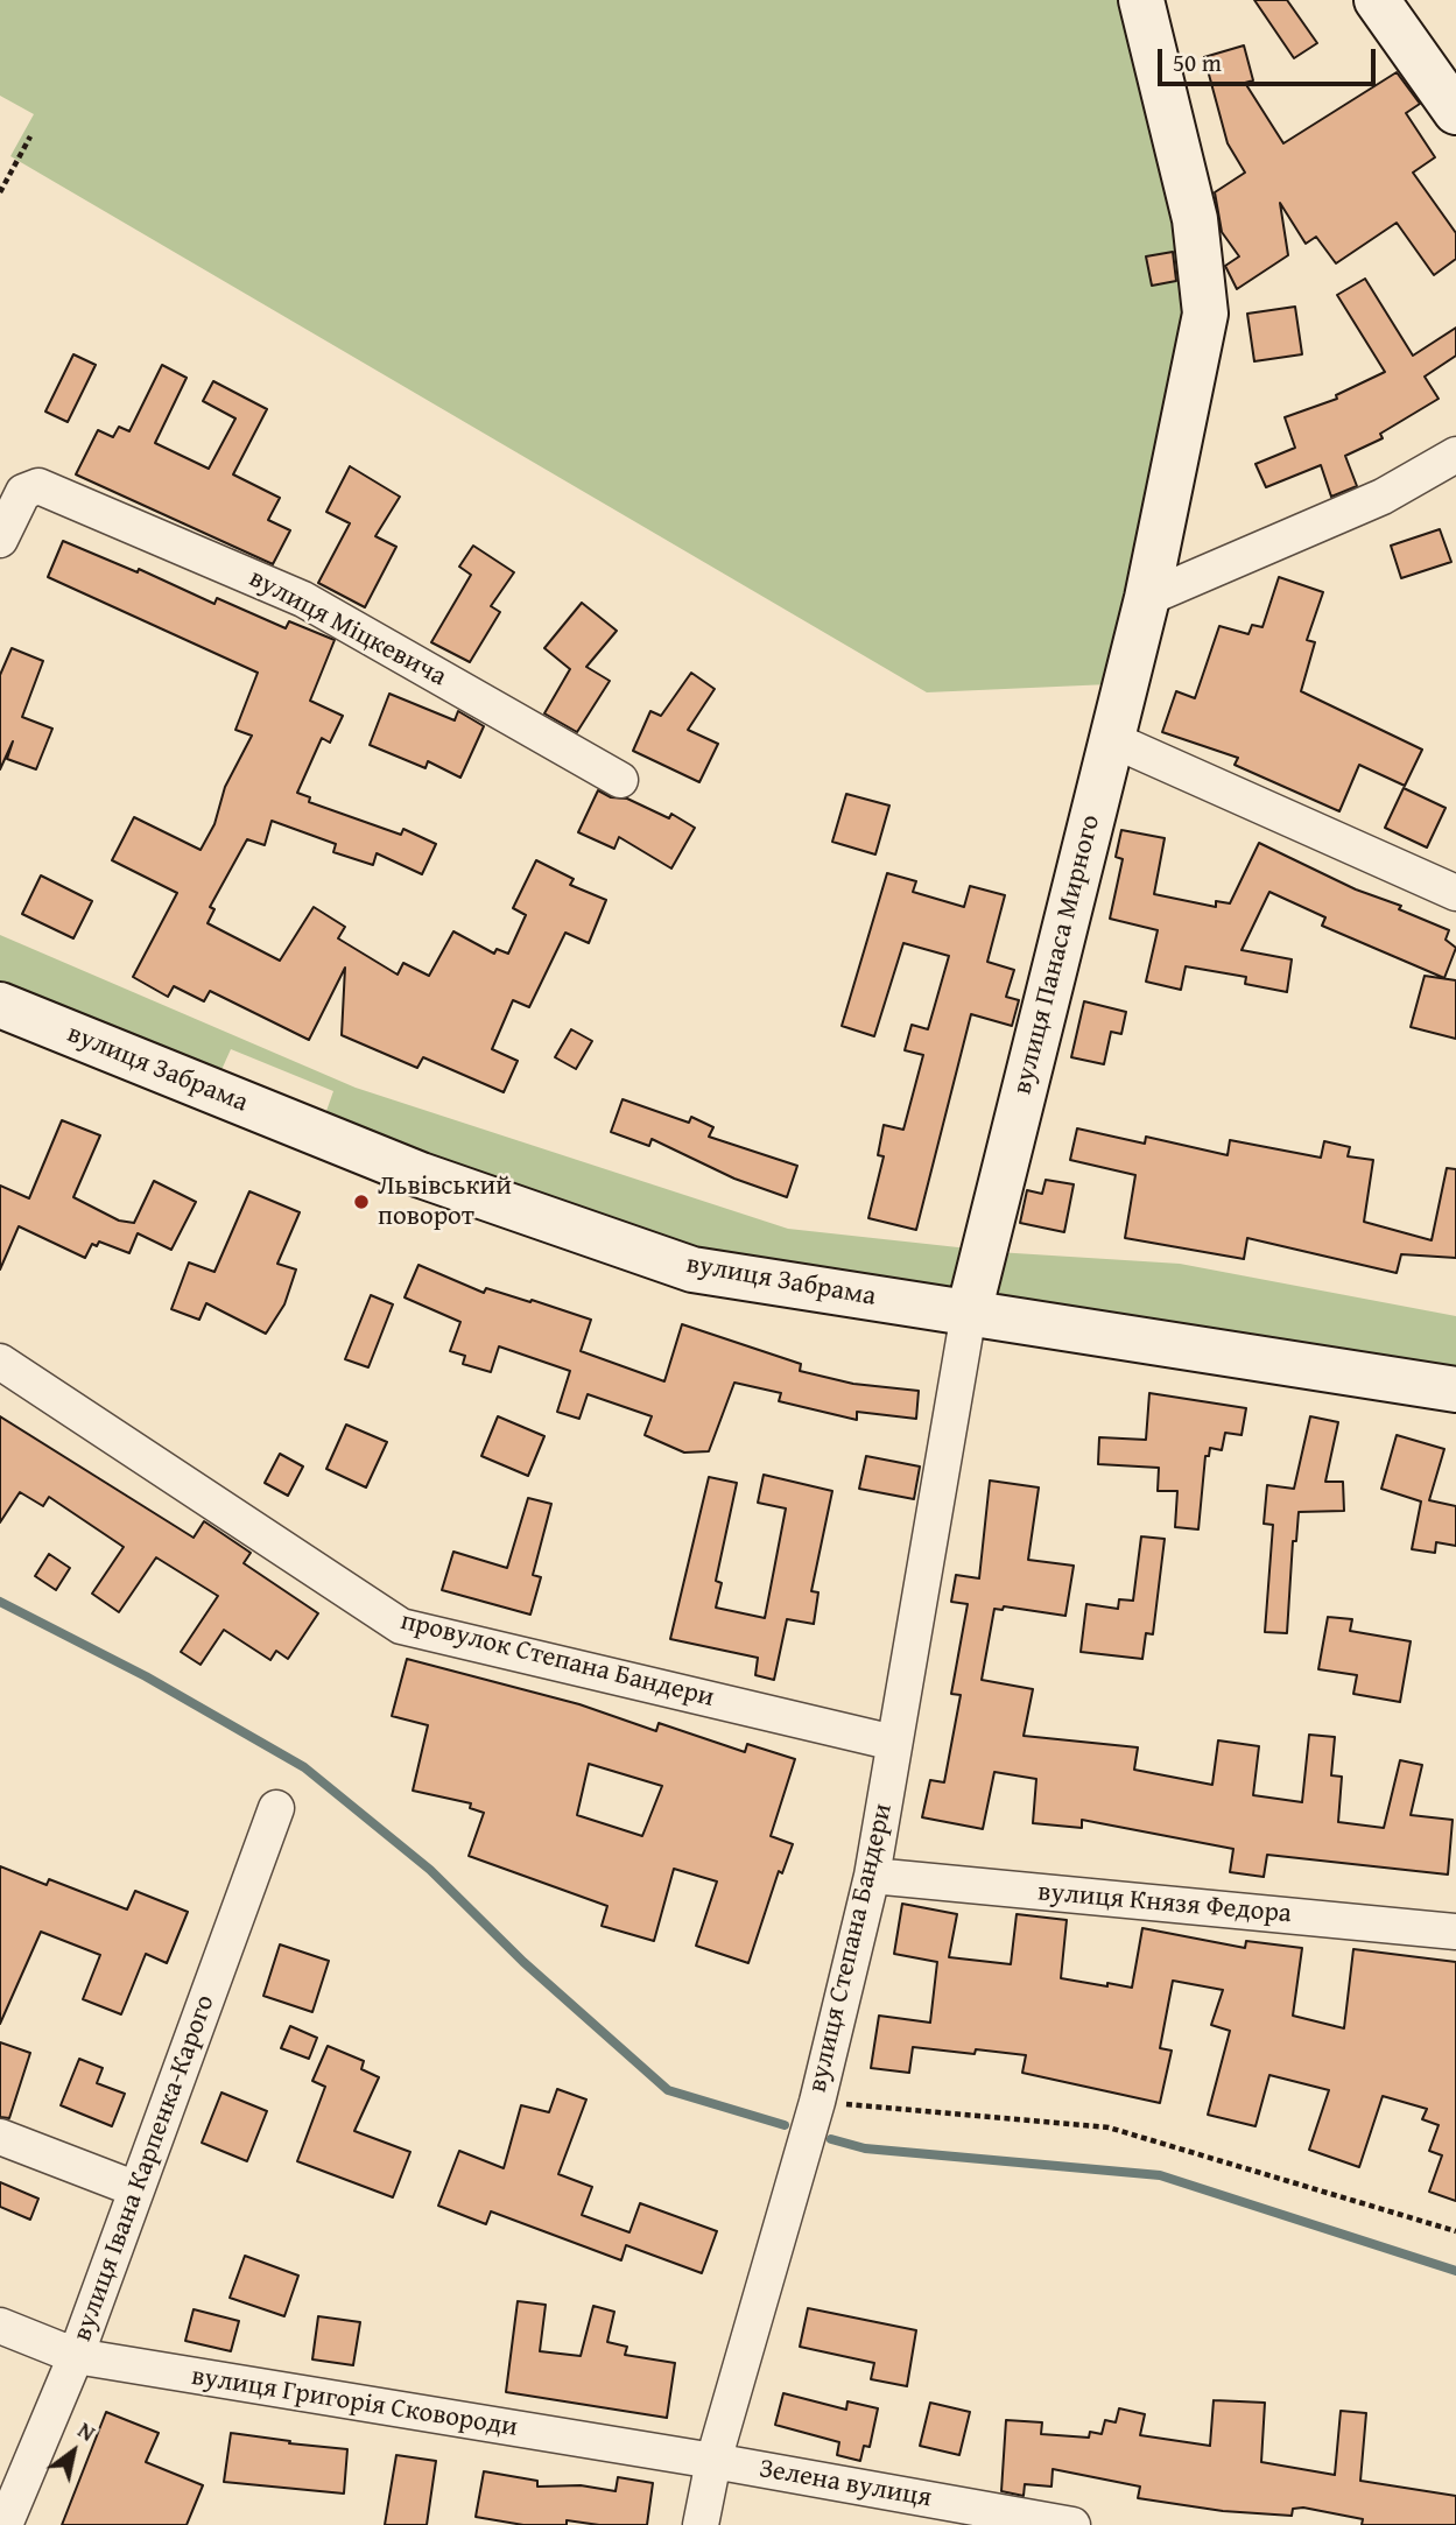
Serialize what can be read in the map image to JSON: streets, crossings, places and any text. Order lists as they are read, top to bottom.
{
  "streets": {
    "main road": ["вулиця Панаса Мирного", "вулиця Забрама"],
    "street": [
      "вулиця Міцкевича",
      "провулок Степана Бандери",
      "вулиця Князя Федора",
      "вулиця Степана Бандери",
      "вулиця Івана Карпенка-Карого",
      "вулиця Григорія Сковороди",
      "Зелена вулиця"
    ]
  },
  "crossings": [
    ["вулиця Панаса Мирного", "вулиця Забрама"],
    ["вулиця Панаса Мирного", "вулиця Степана Бандери"],
    ["вулиця Забрама", "вулиця Степана Бандери"],
    ["провулок Степана Бандери", "вулиця Степана Бандери"],
    ["вулиця Князя Федора", "вулиця Степана Бандери"],
    ["вулиця Степана Бандери", "вулиця Григорія Сковороди"],
    ["вулиця Степана Бандери", "Зелена вулиця"],
    ["вулиця Івана Карпенка-Карого", "вулиця Григорія Сковороди"],
    ["вулиця Григорія Сковороди", "Зелена вулиця"]
  ],
  "places": ["Львівський поворот"],
  "scale_bar": "50 m",
  "north": "top right"
}
